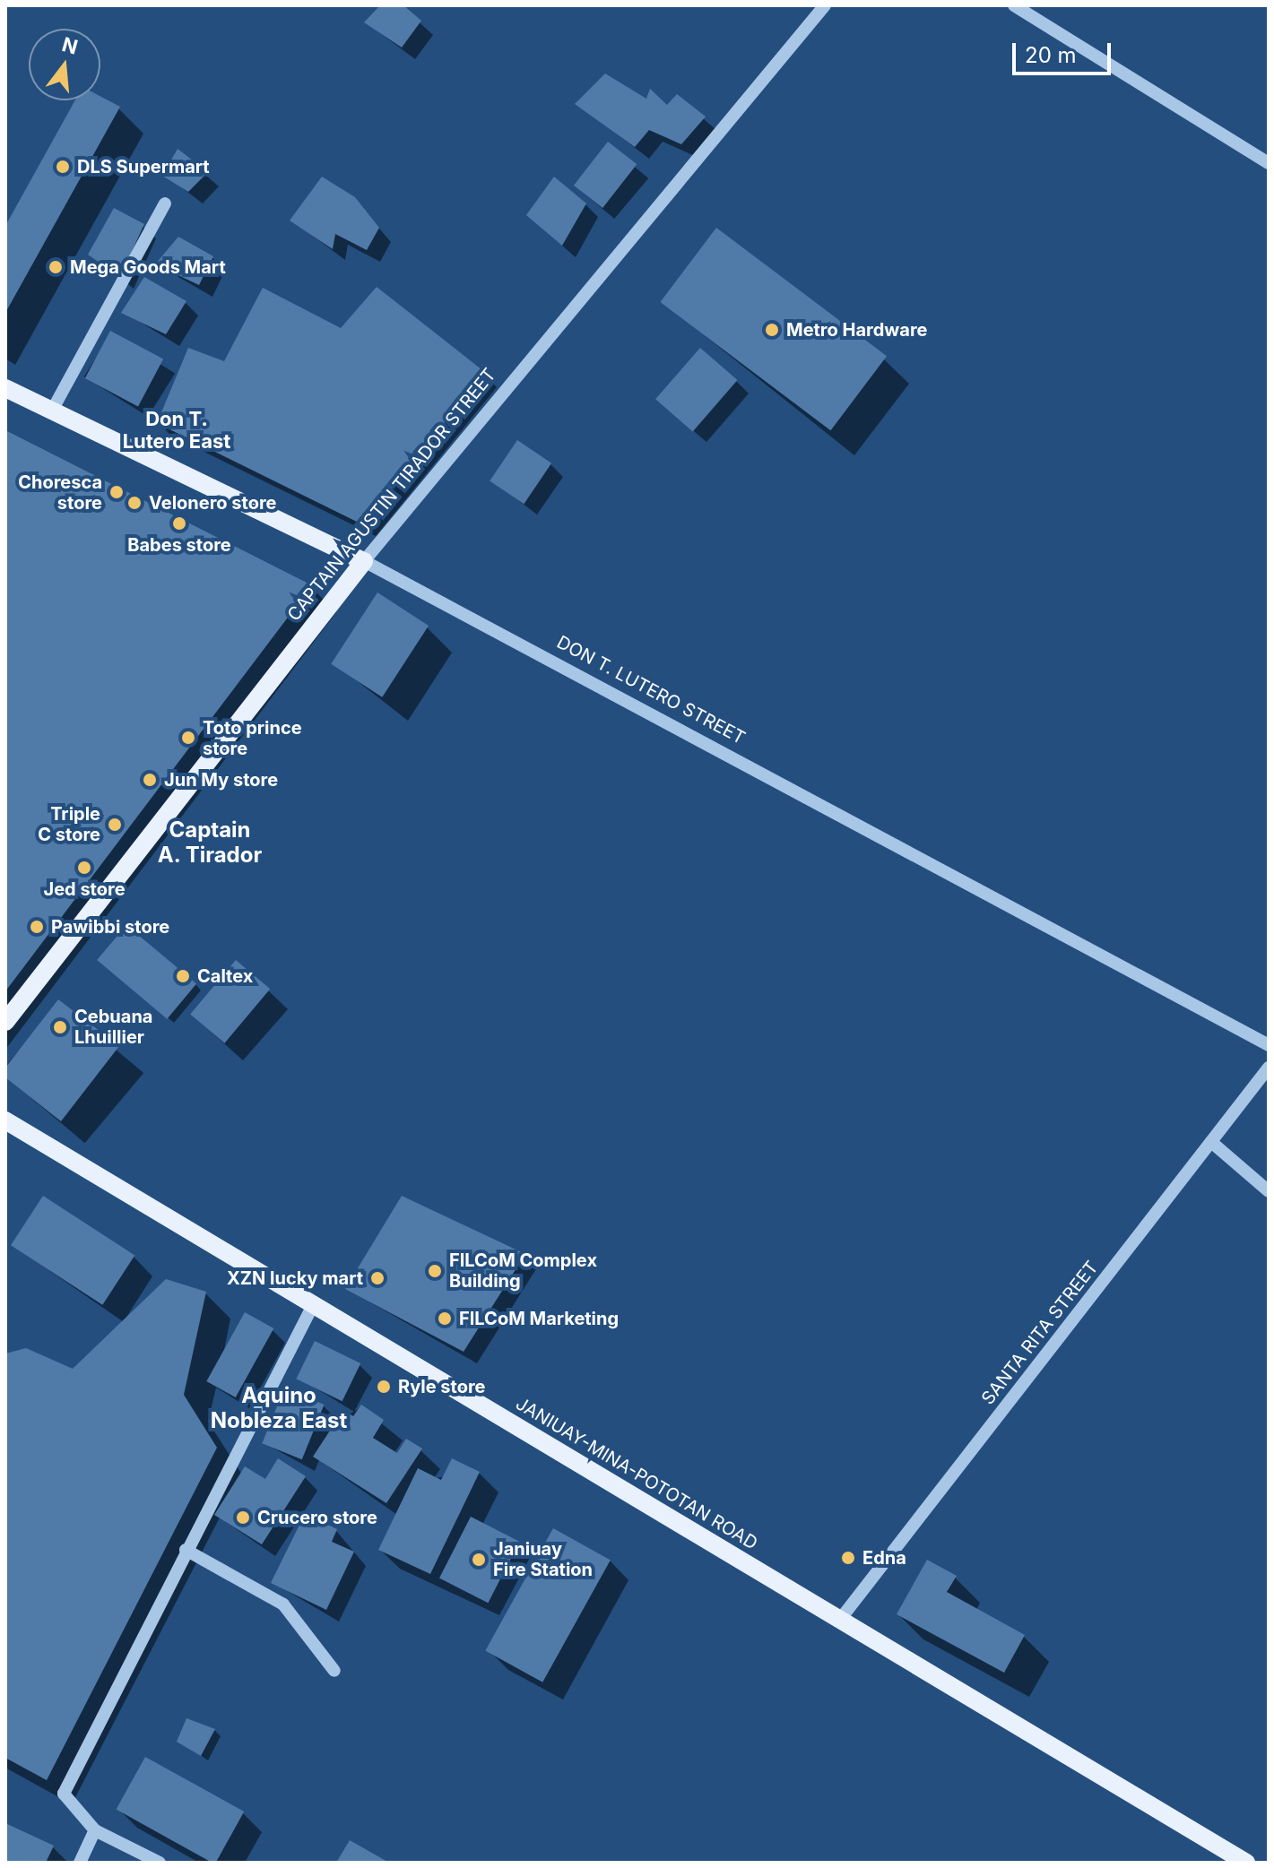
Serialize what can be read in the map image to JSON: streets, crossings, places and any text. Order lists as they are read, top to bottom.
{
  "streets": {
    "main road": ["CAPTAIN AGUSTIN TIRADOR STREET", "DON T. LUTERO STREET", "JANIUAY-MINA-POTOTAN ROAD"],
    "street": ["SANTA RITA STREET"]
  },
  "crossings": [
    ["CAPTAIN AGUSTIN TIRADOR STREET", "DON T. LUTERO STREET"],
    ["SANTA RITA STREET", "JANIUAY-MINA-POTOTAN ROAD"]
  ],
  "districts": ["Don T. Lutero East", "Captain A. Tirador", "Aquino Nobleza East"],
  "places": [
    "DLS Supermart",
    "Mega Goods Mart",
    "Metro Hardware",
    "Choresca store",
    "Velonero store",
    "Babes store",
    "Toto prince store",
    "Jun My store",
    "Triple C store",
    "Jed store",
    "Pawibbi store",
    "Caltex",
    "Cebuana Lhuillier",
    "FILCoM Complex Building",
    "XZN lucky mart",
    "FILCoM Marketing",
    "Ryle store",
    "Crucero store",
    "Edna",
    "Janiuay Fire Station"
  ],
  "scale_bar": "20 m",
  "north": "top"
}
